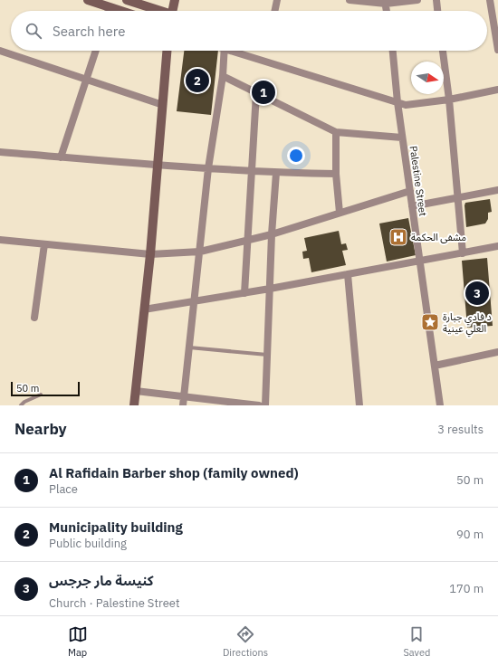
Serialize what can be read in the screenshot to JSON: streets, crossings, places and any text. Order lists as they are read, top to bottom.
{
  "streets": {
    "street": ["Palestine Street"]
  },
  "places": {
    "hospital": ["مشفى الحكمة"],
    "place": ["د فادي جبارة العلي عينية"]
  },
  "scale_bar": "50 m",
  "north": "right",
  "page": {
    "search": "Search here",
    "pins": ["2", "1", "3"],
    "scale": "50 m",
    "heading": ["Nearby", "3 results"],
    "list": [
      {
        "mark": "1",
        "name": "Al Rafidain Barber shop (family owned)",
        "note": "Place",
        "value": "50 m"
      },
      {
        "mark": "2",
        "name": "Municipality building",
        "note": "Public building",
        "value": "90 m"
      },
      {
        "mark": "3",
        "name": "كنيسة مار جرجس",
        "note": "Church · Palestine Street",
        "value": "170 m"
      }
    ],
    "nav": ["Map", "Directions", "Saved"]
  }
}
